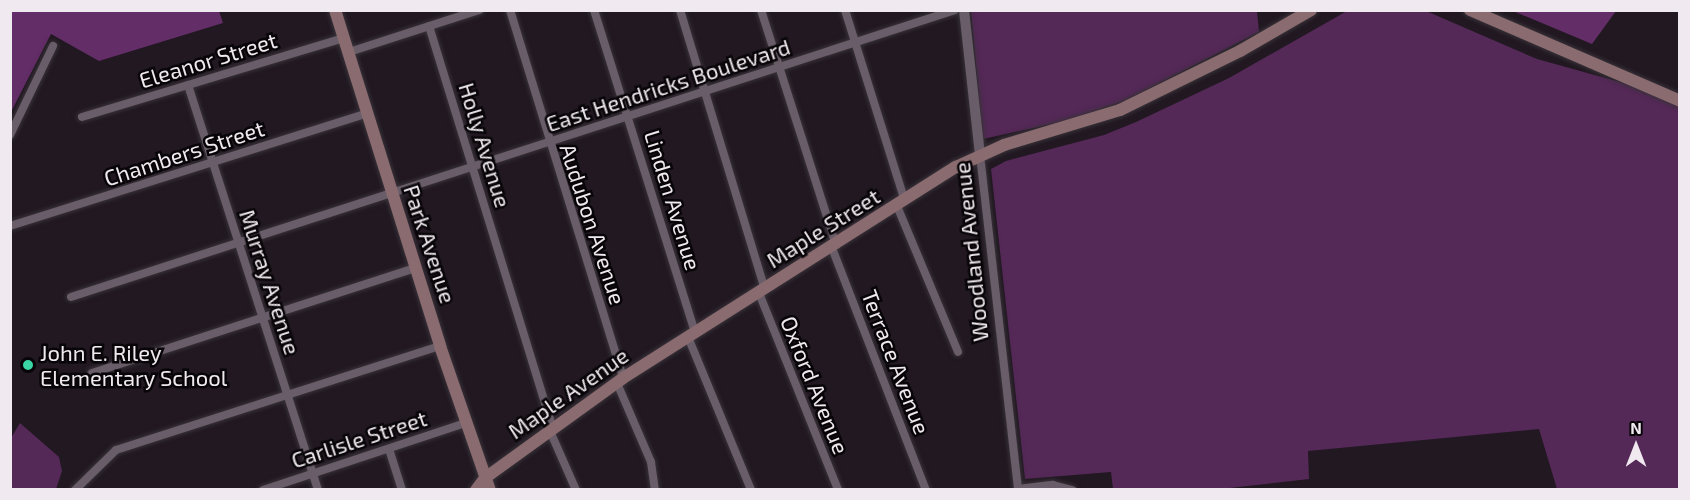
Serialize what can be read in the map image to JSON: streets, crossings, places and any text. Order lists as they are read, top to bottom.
{
  "streets": {
    "main road": ["Maple Street", "Park Avenue", "Maple Avenue"],
    "street": [
      "Eleanor Street",
      "East Hendricks Boulevard",
      "Holly Avenue",
      "Chambers Street",
      "Linden Avenue",
      "Audubon Avenue",
      "Woodland Avenue",
      "Murray Avenue",
      "Terrace Avenue",
      "Oxford Avenue",
      "Carlisle Street"
    ]
  },
  "crossings": [
    ["Eleanor Street", "Park Avenue"],
    ["Eleanor Street", "Murray Avenue"],
    ["East Hendricks Boulevard", "Holly Avenue"],
    ["East Hendricks Boulevard", "Linden Avenue"],
    ["East Hendricks Boulevard", "Audubon Avenue"],
    ["East Hendricks Boulevard", "Park Avenue"],
    ["East Hendricks Boulevard", "Murray Avenue"],
    ["East Hendricks Boulevard", "Terrace Avenue"],
    ["East Hendricks Boulevard", "Oxford Avenue"],
    ["Holly Avenue", "Maple Avenue"],
    ["Chambers Street", "Park Avenue"],
    ["Chambers Street", "Murray Avenue"],
    ["Linden Avenue", "Maple Street"],
    ["Linden Avenue", "Maple Avenue"],
    ["Audubon Avenue", "Maple Avenue"],
    ["Maple Street", "Woodland Avenue"],
    ["Maple Street", "Terrace Avenue"],
    ["Maple Street", "Oxford Avenue"],
    ["Maple Street", "Maple Avenue"],
    ["Park Avenue", "Maple Avenue"],
    ["Park Avenue", "Carlisle Street"],
    ["Murray Avenue", "Carlisle Street"]
  ],
  "places": ["John E. Riley Elementary School"],
  "north": "top"
}
